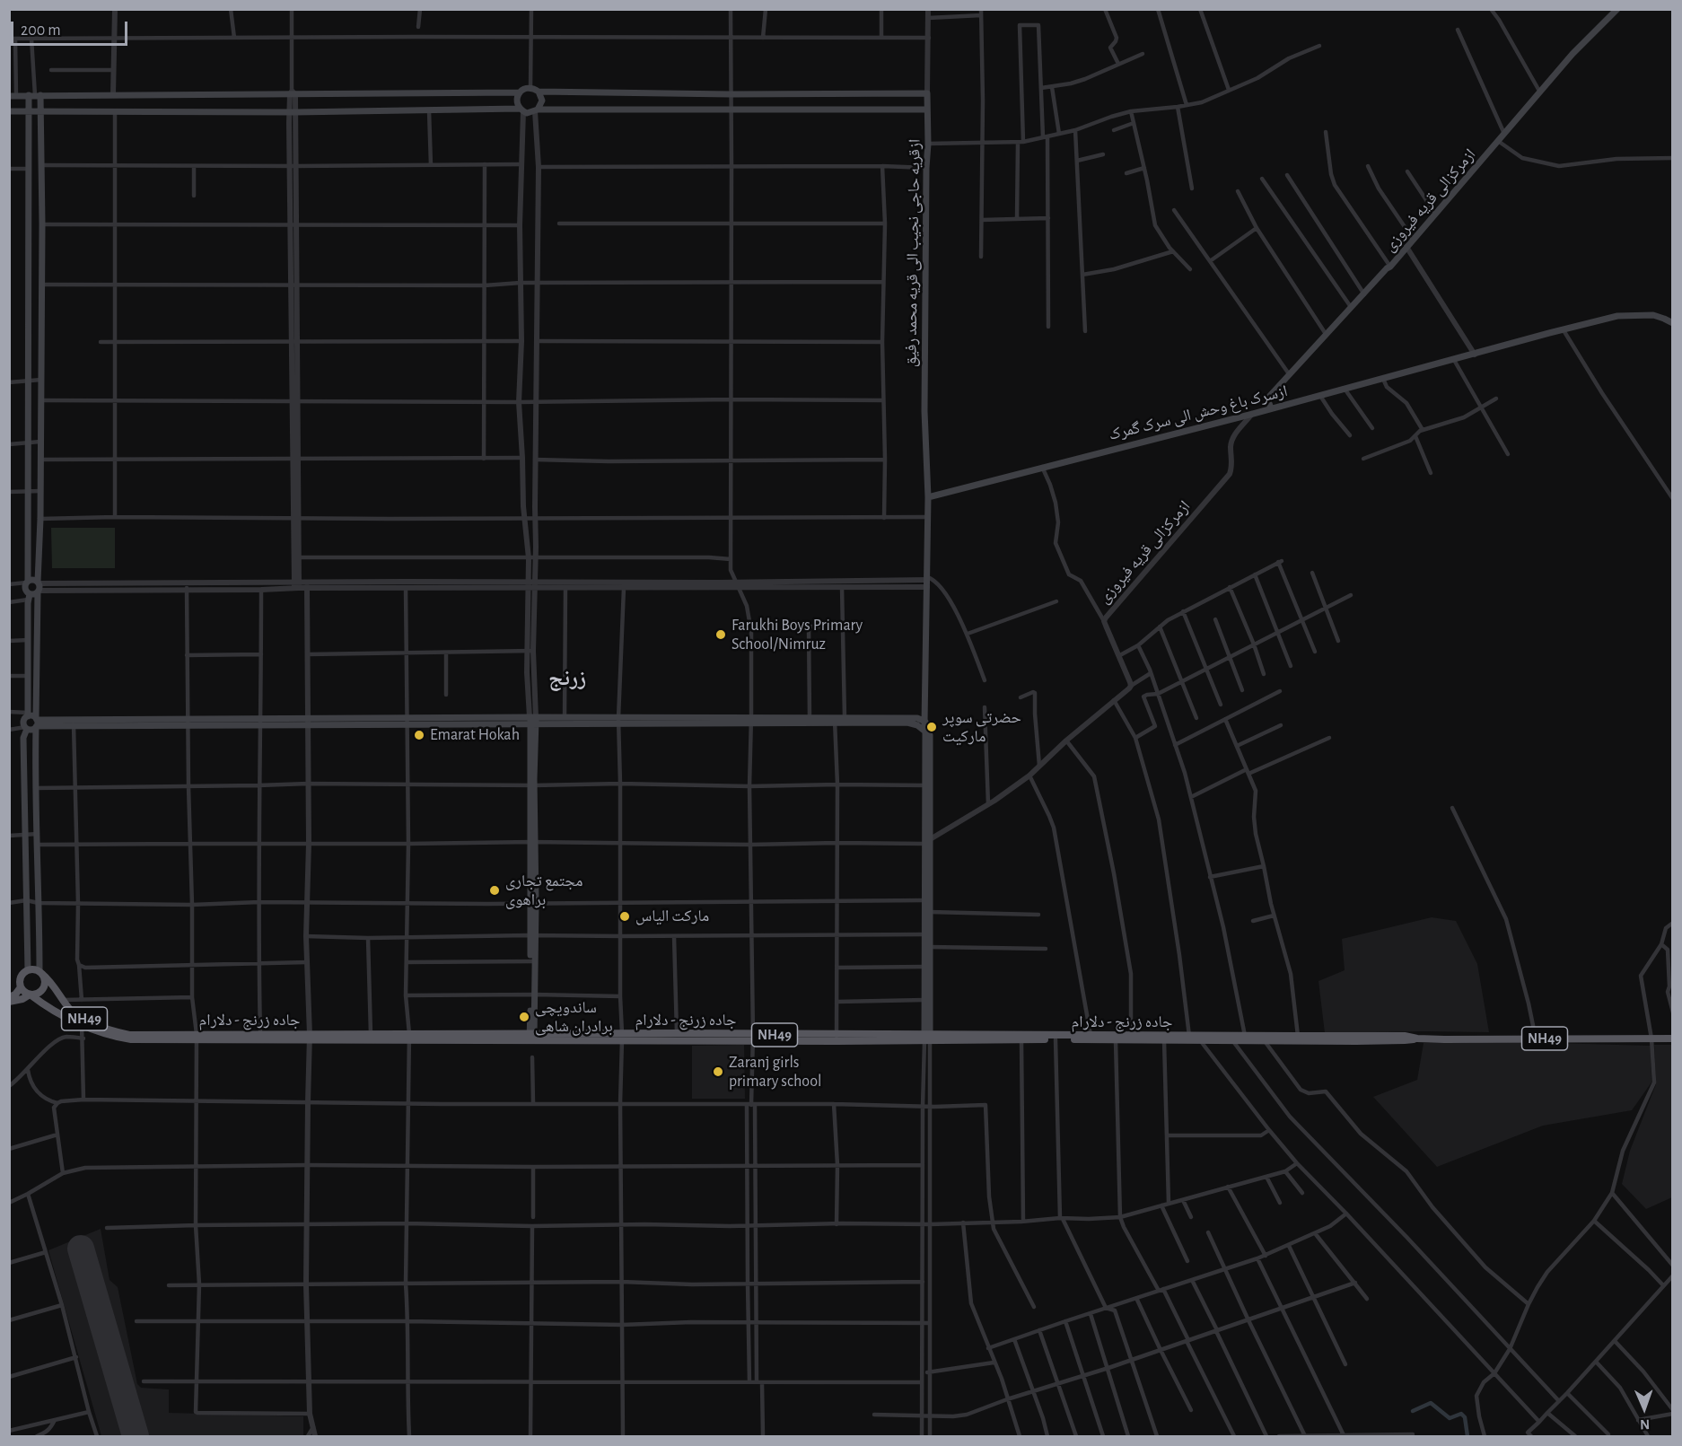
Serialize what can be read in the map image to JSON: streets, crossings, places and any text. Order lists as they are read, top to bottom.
{
  "streets": {
    "highway": ["NH49", "جاده زرنج - دلارام"],
    "main road": ["ازمرکزالی قریه فیروزی", "ازقریه حاجی نجیب الی قریه محمد رفیق", "ازسرک باغ وحش الی سرک گمرک"]
  },
  "crossings": [
    ["ازمرکزالی قریه فیروزی", "ازسرک باغ وحش الی سرک گمرک"],
    ["ازقریه حاجی نجیب الی قریه محمد رفیق", "ازسرک باغ وحش الی سرک گمرک"],
    ["NH49", "جاده زرنج - دلارام"]
  ],
  "districts": ["زرنج"],
  "places": [
    "Farukhi Boys Primary School/Nimruz",
    "حضرتی سوپر مارکیت",
    "Emarat Hokah",
    "مجتمع تجاری براهوی",
    "مارکت الیاس",
    "ساندویچی برادران شاهی",
    "Zaranj girls primary school"
  ],
  "scale_bar": "200 m",
  "north": "bottom"
}
